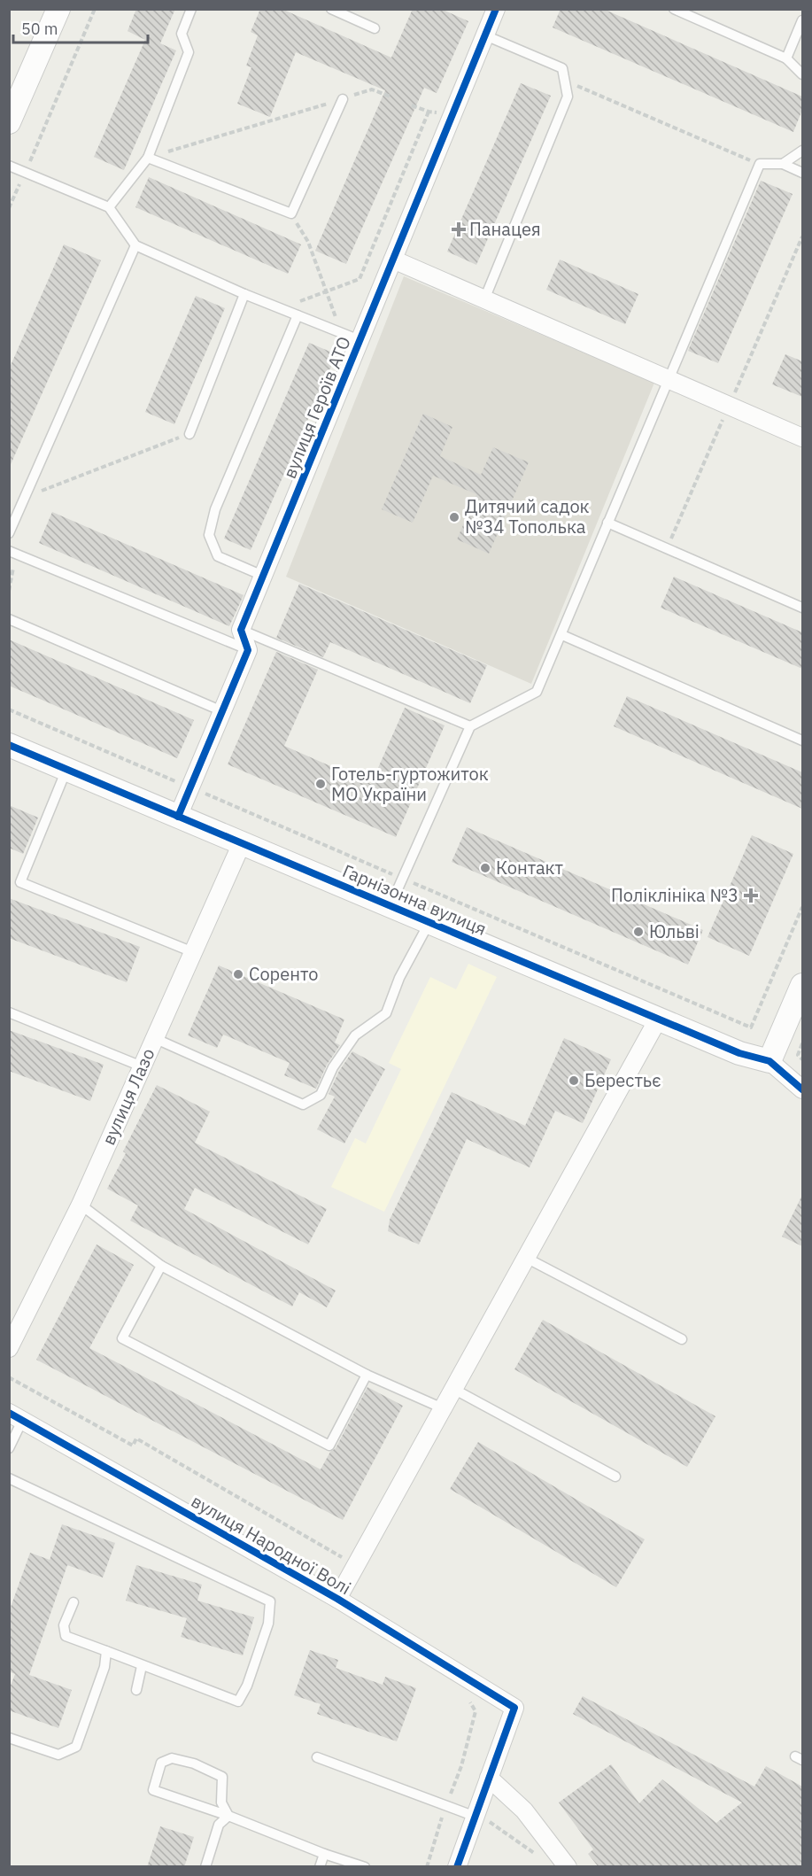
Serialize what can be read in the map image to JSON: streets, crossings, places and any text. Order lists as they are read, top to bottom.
{
  "streets": {
    "street": [
      "вулиця Героїв АТО",
      "Гарнізонна вулиця",
      "вулиця Лазо",
      "вулиця Народної Волі"
    ]
  },
  "crossings": [
    ["Гарнізонна вулиця", "вулиця Лазо"]
  ],
  "places": {
    "health": ["Панацея", "Поліклініка №3"],
    "other": [
      "Дитячий садок №34 Тополька",
      "Готель-гуртожиток МО України",
      "Контакт",
      "Юльві",
      "Соренто",
      "Берестьє"
    ]
  },
  "scale_bar": "50 m"
}
